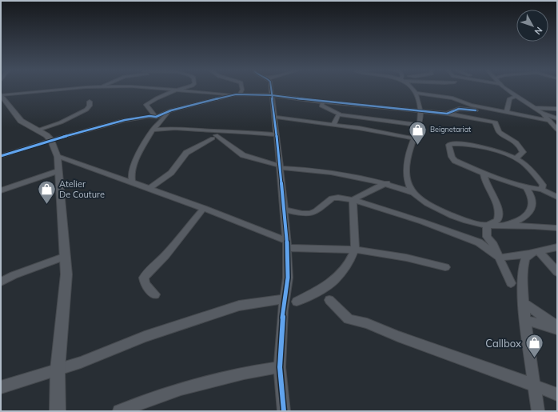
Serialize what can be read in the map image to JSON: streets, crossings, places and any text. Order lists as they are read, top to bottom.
{
  "places": {
    "shop": ["Beignetariat", "Atelier De Couture", "Callbox"]
  },
  "north": "bottom right"
}
